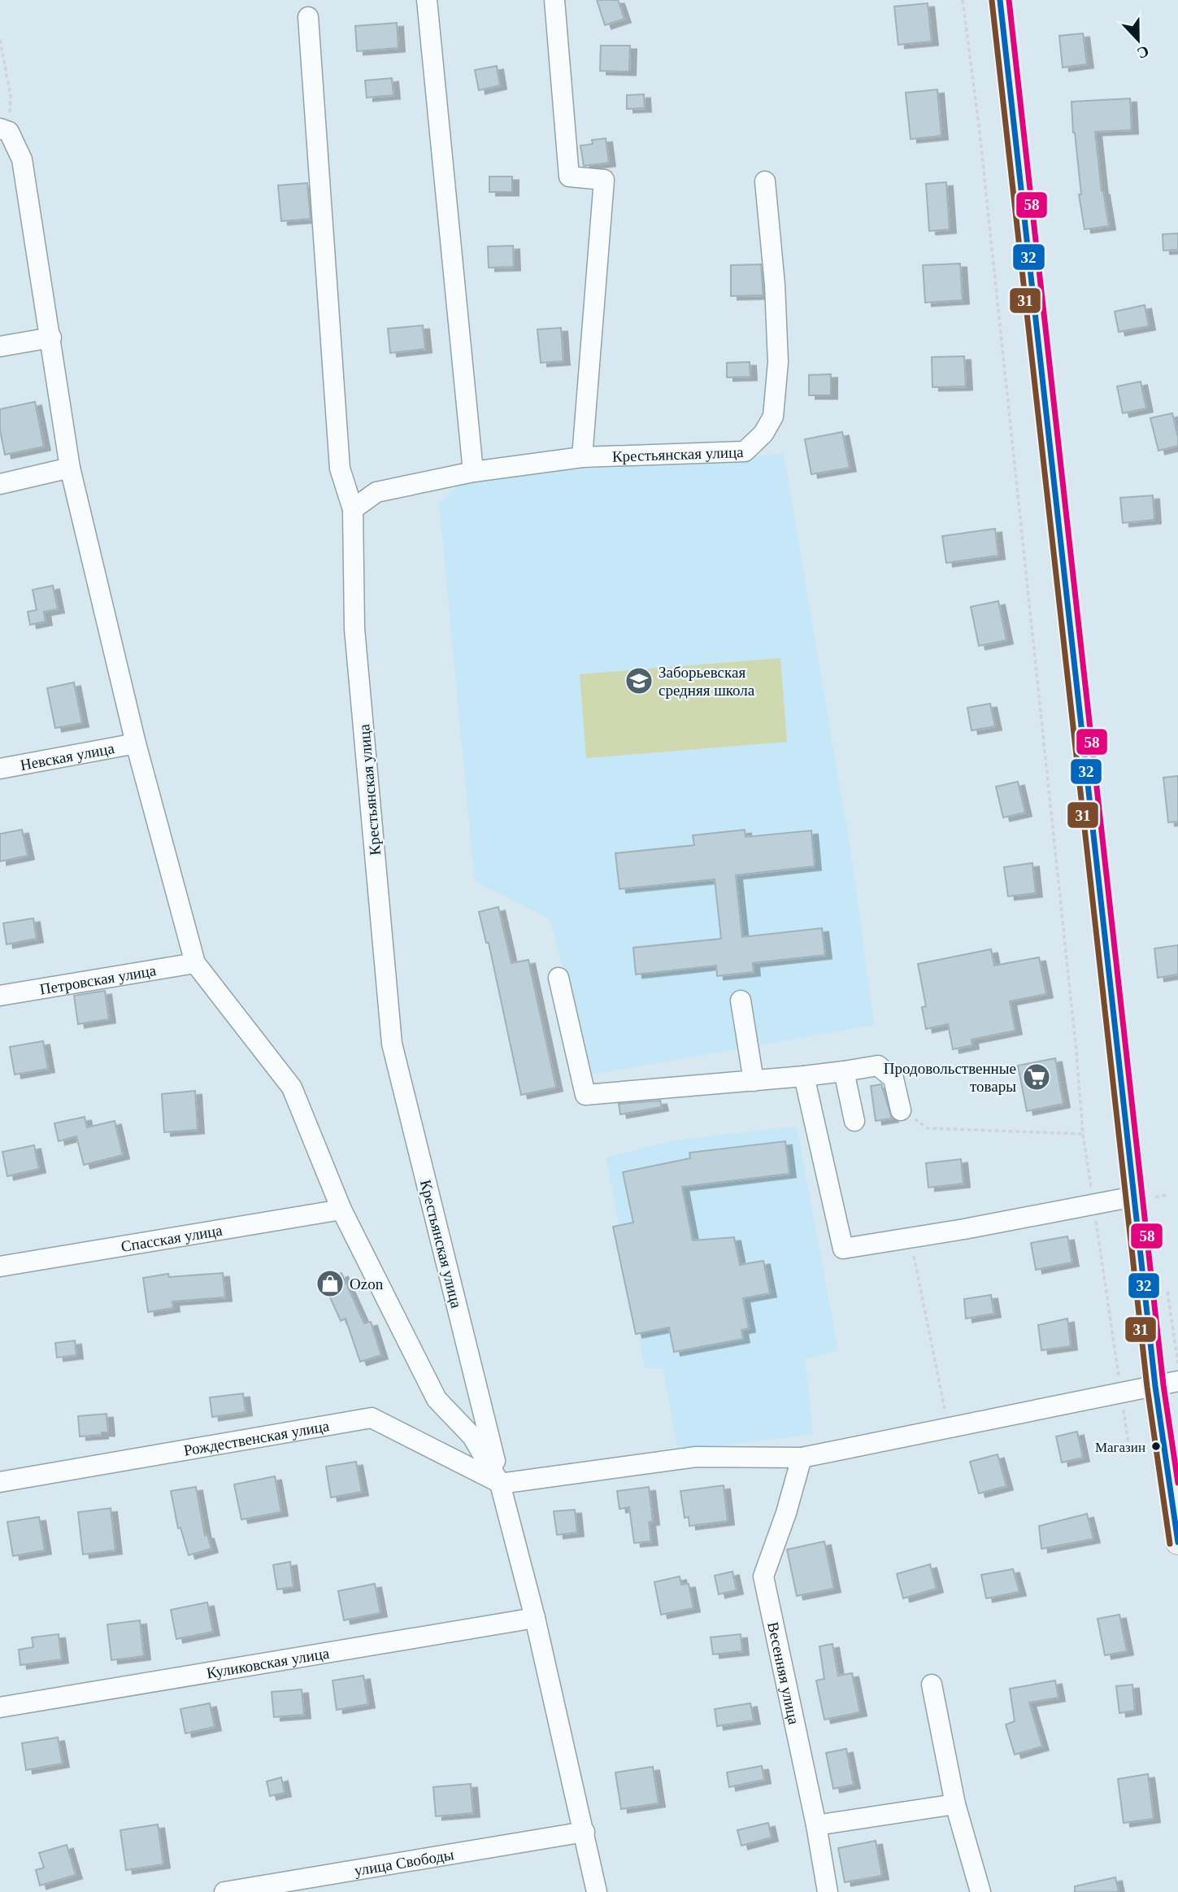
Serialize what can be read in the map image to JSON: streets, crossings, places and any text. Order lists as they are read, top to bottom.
{
  "streets": {
    "street": [
      "Крестьянская улица",
      "Невская улица",
      "Петровская улица",
      "Спасская улица",
      "Рождественская улица",
      "Куликовская улица",
      "Весенняя улица",
      "улица Свободы"
    ]
  },
  "crossings": [
    ["Крестьянская улица", "Рождественская улица"]
  ],
  "places": {
    "school or university": ["Заборьевская средняя школа"],
    "supermarket": ["Продовольственные товары"],
    "shop": ["Ozon"],
    "other": ["Магазин"]
  },
  "lines": ["transit line 32", "transit line 58", "transit line 31"],
  "north": "bottom"
}
